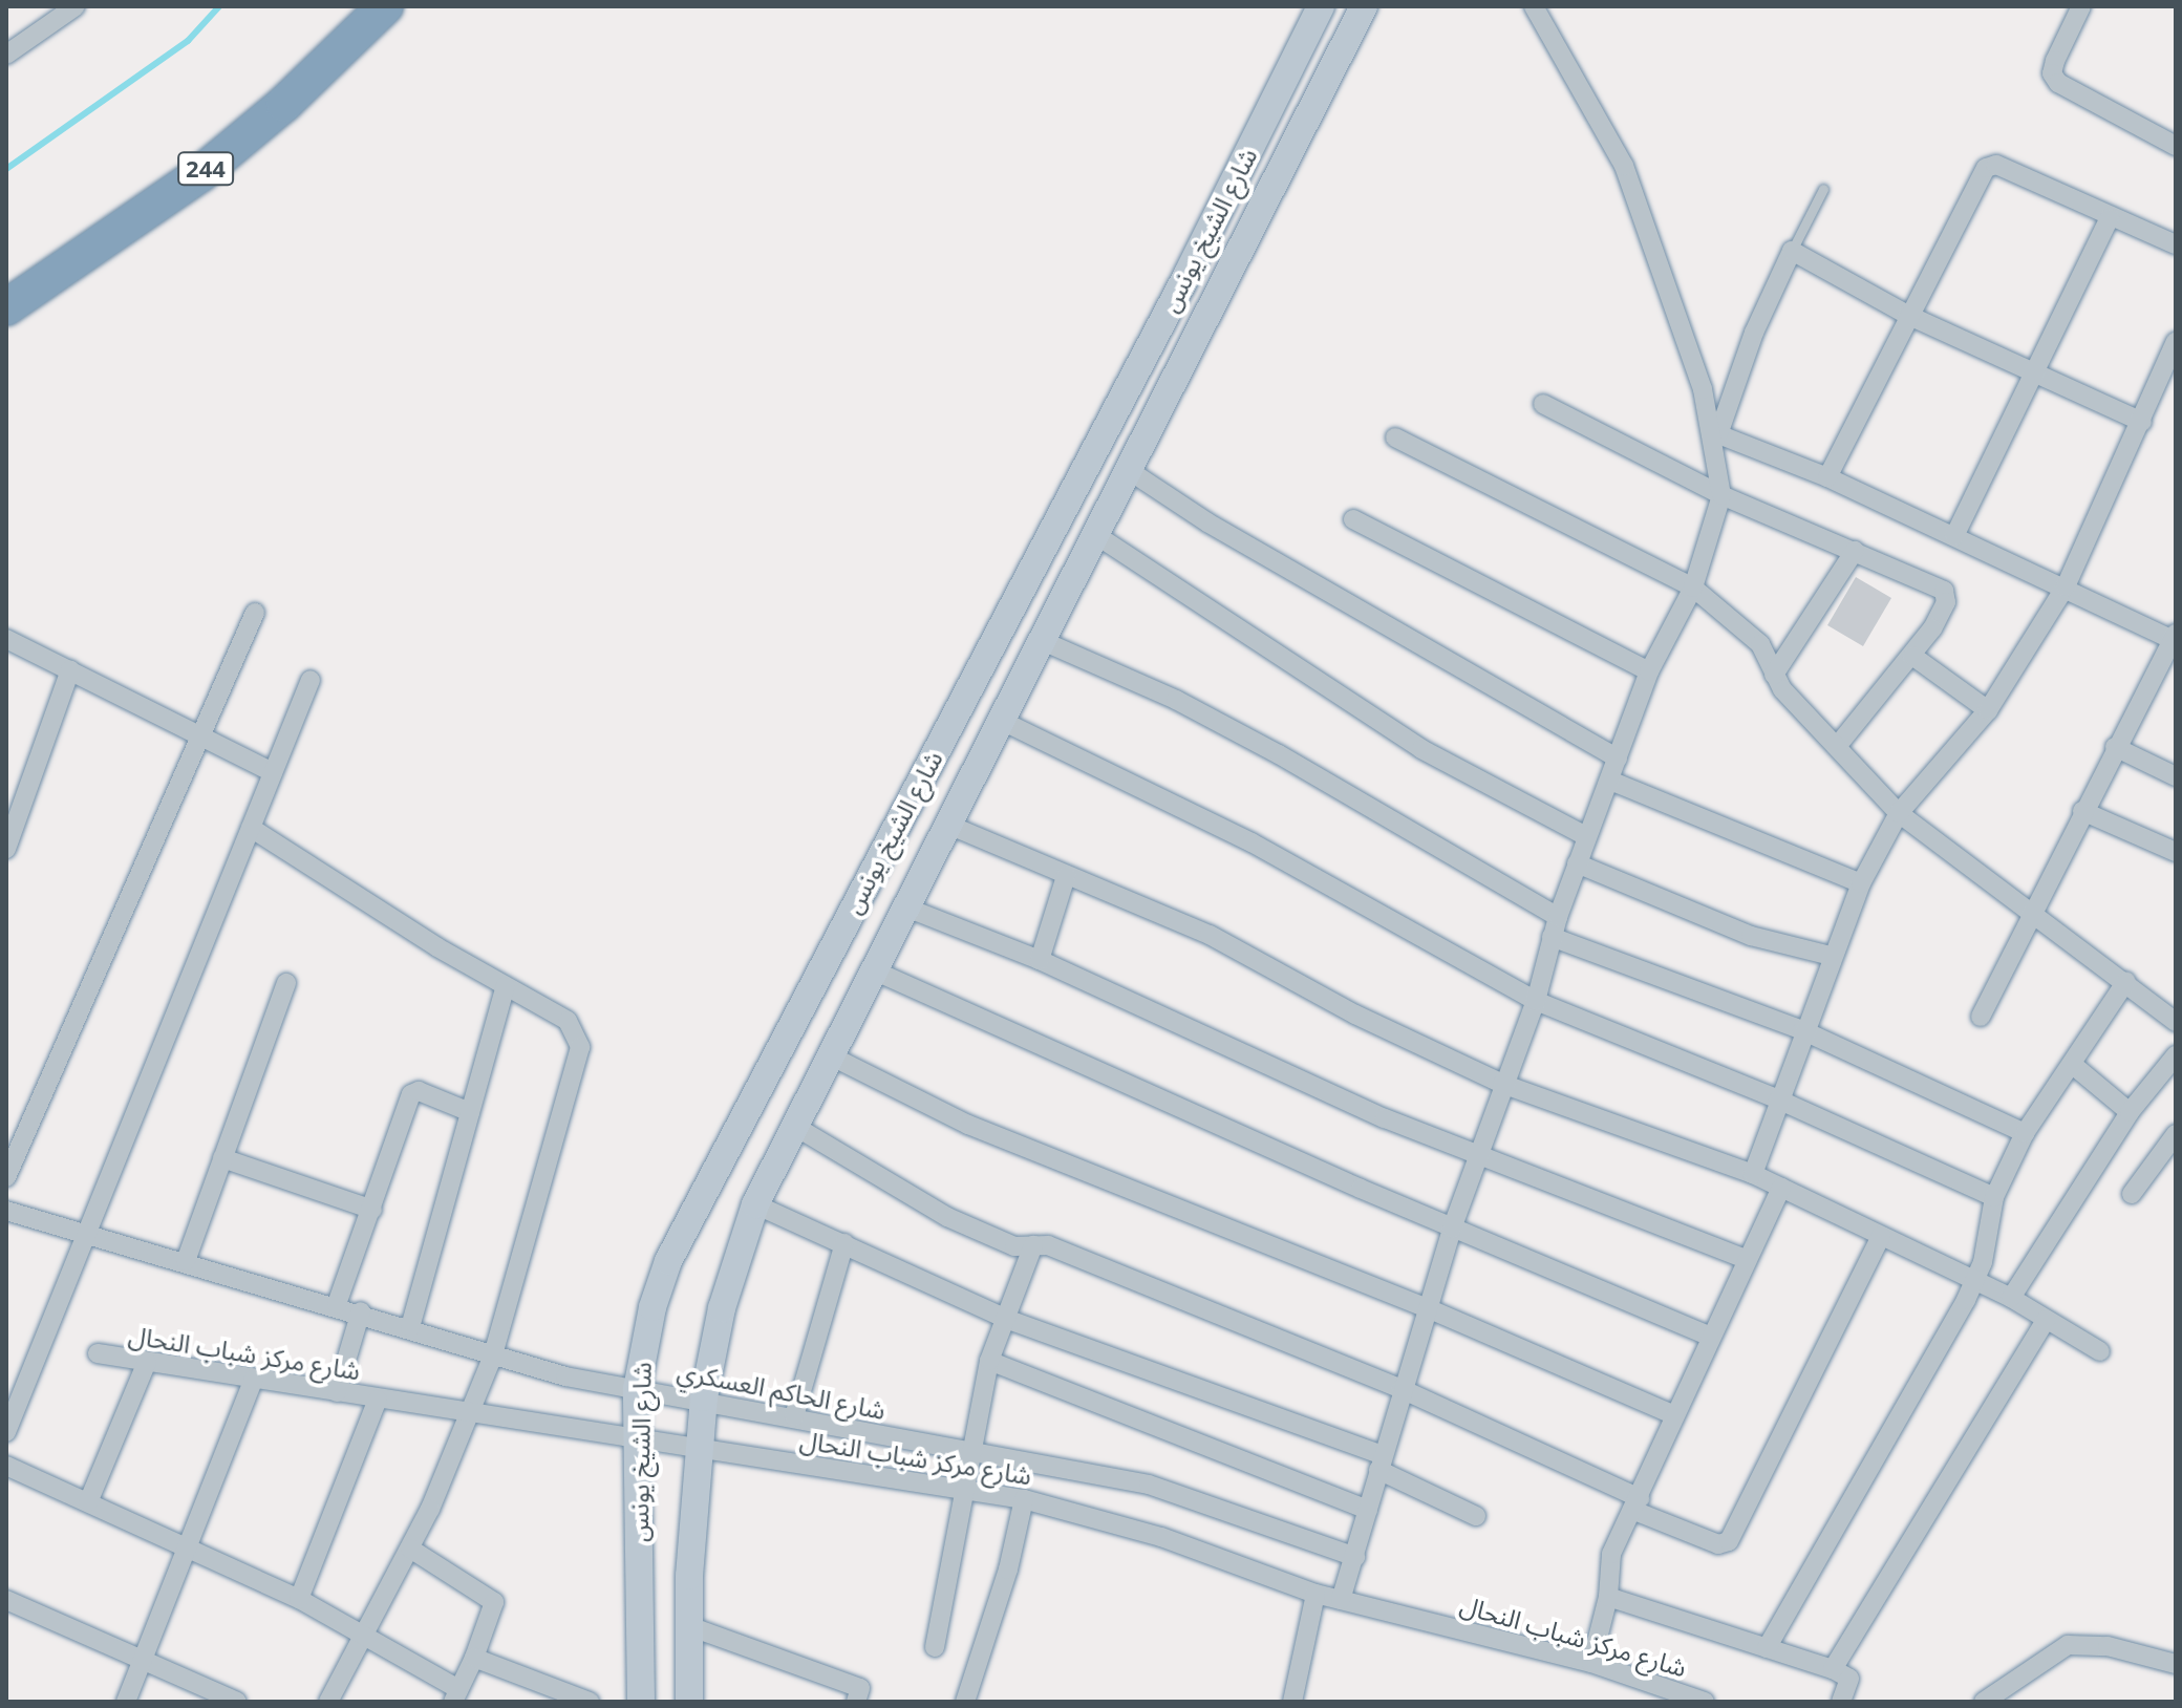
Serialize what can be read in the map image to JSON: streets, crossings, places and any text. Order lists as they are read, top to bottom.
{
  "streets": {
    "highway": ["244"],
    "street": ["شارع الشيخ يونس", "شارع مركز شباب النحال", "شارع الحاكم العسكري"]
  },
  "crossings": [
    ["شارع الشيخ يونس", "شارع مركز شباب النحال"],
    ["شارع الشيخ يونس", "شارع الحاكم العسكري"]
  ]
}
